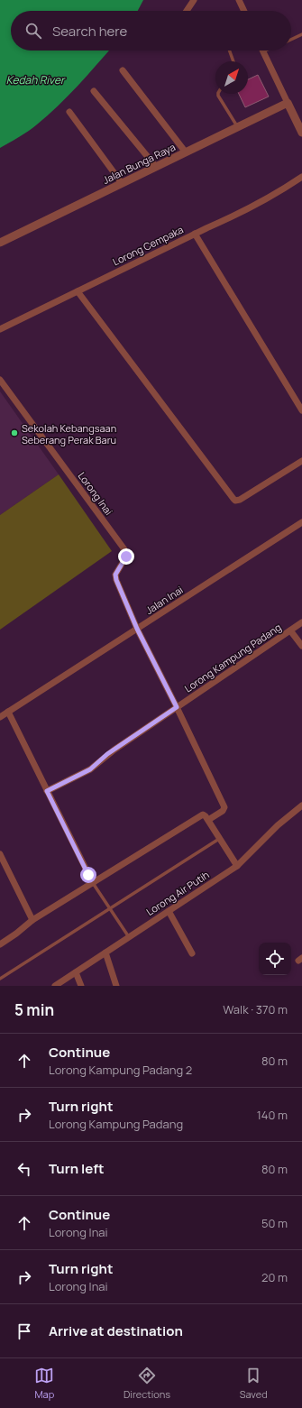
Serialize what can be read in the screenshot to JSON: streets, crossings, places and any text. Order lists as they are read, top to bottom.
{
  "streets": {
    "street": [
      "Jalan Bunga Raya",
      "Lorong Cempaka",
      "Lorong Inai",
      "Jalan Inai",
      "Lorong Kampung Padang",
      "Lorong Air Putih"
    ]
  },
  "crossings": [
    ["Lorong Inai", "Jalan Inai"]
  ],
  "water": ["Kedah River"],
  "places": ["Sekolah Kebangsaan Seberang Perak Baru"],
  "north": "top right",
  "page": {
    "search": "Search here",
    "heading": ["5 min", "Walk · 370 m"],
    "list": [
      ["Continue", "Lorong Kampung Padang 2", "80 m"],
      ["Turn right", "Lorong Kampung Padang", "140 m"],
      ["Turn left", "80 m"],
      ["Continue", "Lorong Inai", "50 m"],
      ["Turn right", "Lorong Inai", "20 m"],
      "Arrive at destination"
    ],
    "nav": ["Map", "Directions", "Saved"]
  }
}
